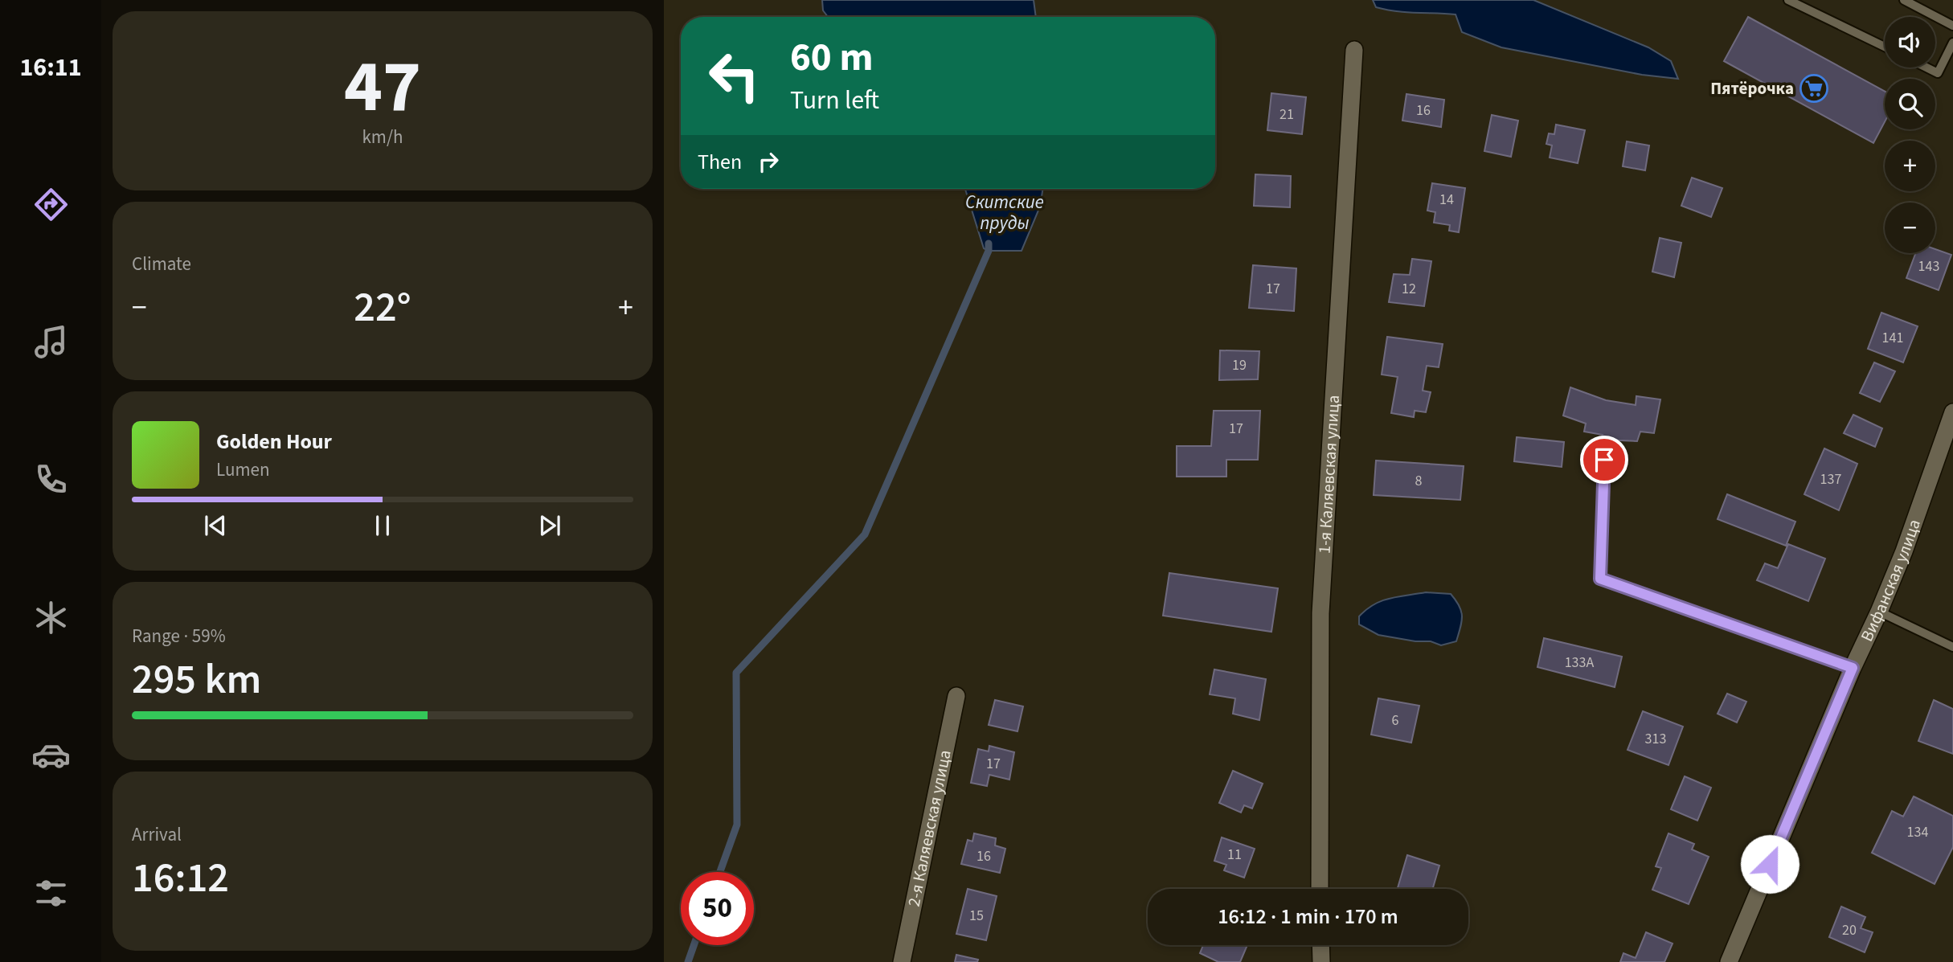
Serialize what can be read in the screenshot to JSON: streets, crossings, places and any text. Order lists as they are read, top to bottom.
{
  "streets": {
    "street": ["1-я Каляевская улица", "Вифанская улица", "2-я Каляевская улица"]
  },
  "water": ["Скитские пруды"],
  "places": {
    "supermarket": ["Пятёрочка"]
  },
  "house_numbers": [
    "16",
    "21",
    "14",
    "143",
    "17",
    "12",
    "141",
    "19",
    "17",
    "137",
    "8",
    "133А",
    "6",
    "313",
    "17",
    "134",
    "11",
    "16",
    "15",
    "20"
  ],
  "page": {
    "tabs": "16:11",
    "tile": [
      ["47", "km/h"],
      "Climate",
      ["Range · 59%", "295 km"],
      ["Arrival", "16:12"]
    ],
    "map_buttons": ["+", "−"],
    "turn": ["60 m", "Turn left"],
    "then": "Then",
    "heat": ["−", "22°", "+"],
    "song": ["Golden Hour", "Lumen"],
    "limit": "50",
    "trip": "16:12 · 1 min · 170 m"
  }
}
